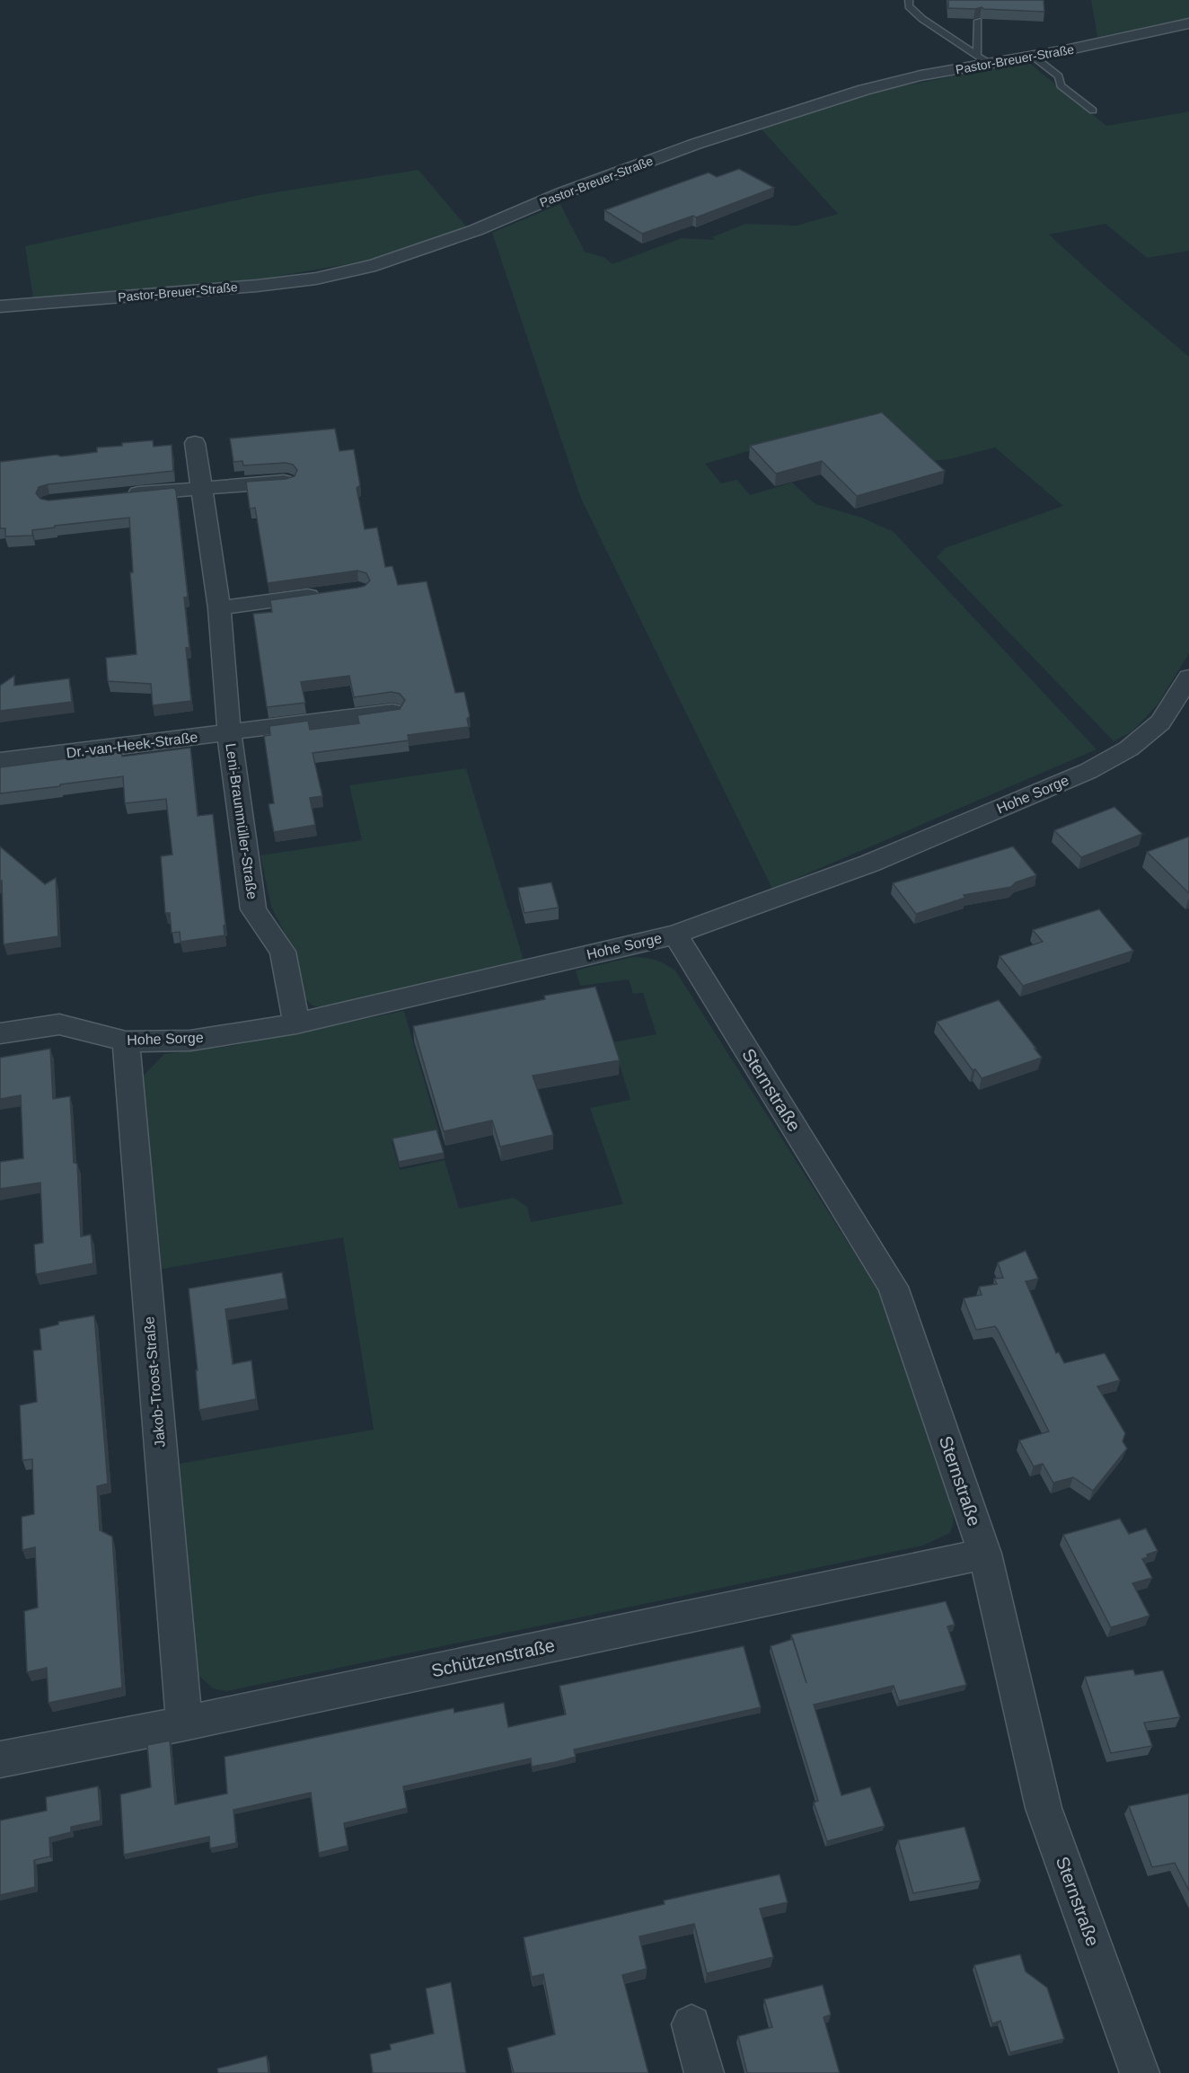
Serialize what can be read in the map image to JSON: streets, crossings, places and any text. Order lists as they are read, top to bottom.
{
  "streets": {
    "street": [
      "Pastor-Breuer-Straße",
      "Dr.-van-Heek-Straße",
      "Hohe Sorge",
      "Leni-Braunmüller-Straße",
      "Sternstraße",
      "Jakob-Troost-Straße",
      "Schützenstraße"
    ]
  },
  "crossings": [
    ["Dr.-van-Heek-Straße", "Leni-Braunmüller-Straße"],
    ["Hohe Sorge", "Leni-Braunmüller-Straße"],
    ["Hohe Sorge", "Sternstraße"],
    ["Hohe Sorge", "Jakob-Troost-Straße"],
    ["Sternstraße", "Schützenstraße"],
    ["Jakob-Troost-Straße", "Schützenstraße"]
  ]
}
